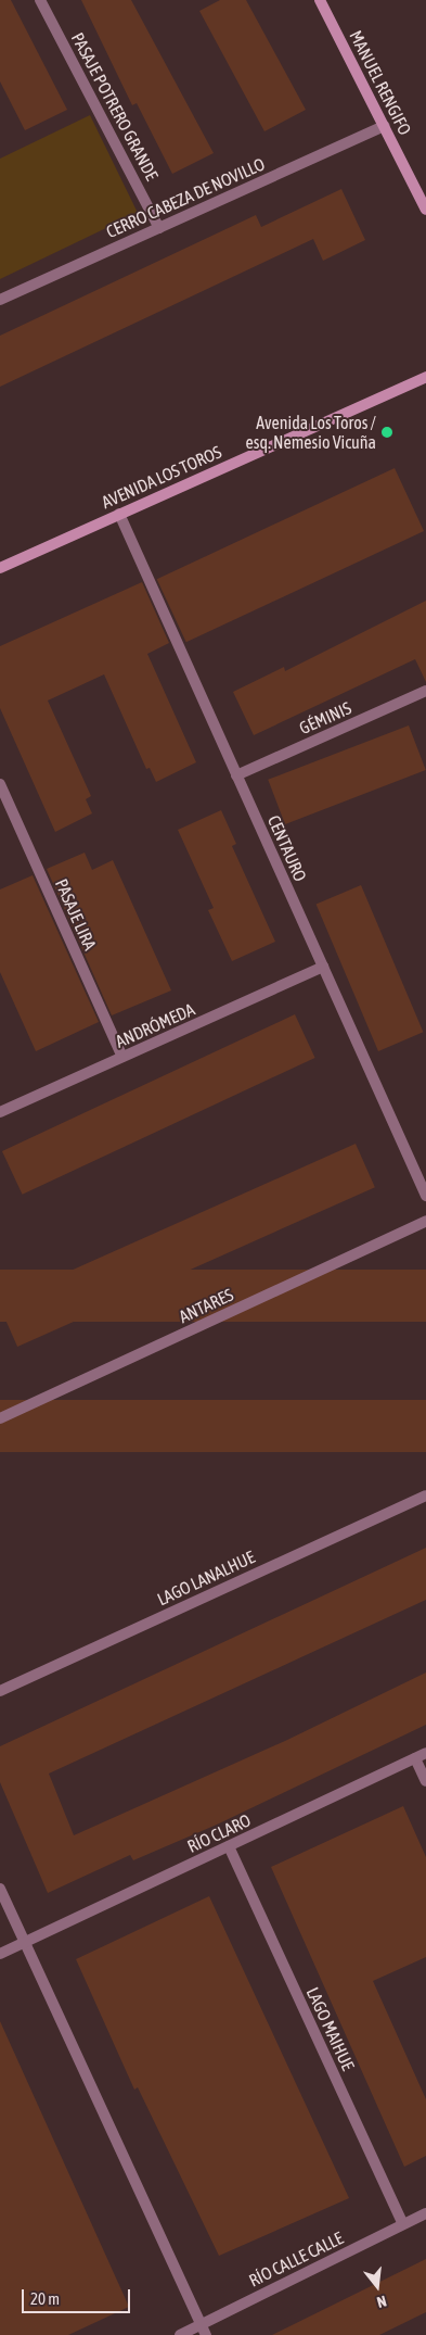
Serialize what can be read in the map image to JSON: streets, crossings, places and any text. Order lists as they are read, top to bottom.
{
  "streets": {
    "street": [
      "MANUEL RENGIFO",
      "PASAJE POTRERO GRANDE",
      "CERRO CABEZA DE NOVILLO",
      "AVENIDA LOS TOROS",
      "GÉMINIS",
      "CENTAURO",
      "PASAJE LIRA",
      "ANDRÓMEDA",
      "ANTARES",
      "LAGO LANALHUE",
      "RÍO CLARO",
      "LAGO MAIHUE",
      "RÍO CALLE CALLE"
    ]
  },
  "crossings": [
    ["MANUEL RENGIFO", "CERRO CABEZA DE NOVILLO"],
    ["PASAJE POTRERO GRANDE", "CERRO CABEZA DE NOVILLO"],
    ["AVENIDA LOS TOROS", "CENTAURO"],
    ["GÉMINIS", "CENTAURO"],
    ["CENTAURO", "ANDRÓMEDA"],
    ["PASAJE LIRA", "ANDRÓMEDA"],
    ["RÍO CLARO", "LAGO MAIHUE"],
    ["LAGO MAIHUE", "RÍO CALLE CALLE"]
  ],
  "places": ["Avenida Los Toros / esq. Nemesio Vicuña"],
  "scale_bar": "20 m",
  "north": "bottom"
}
